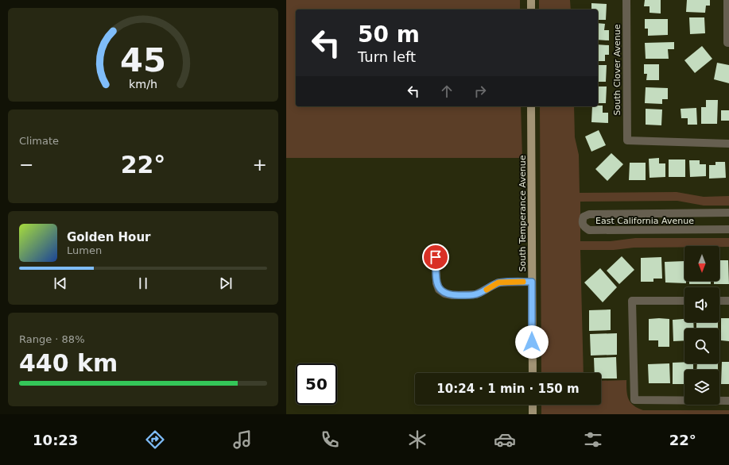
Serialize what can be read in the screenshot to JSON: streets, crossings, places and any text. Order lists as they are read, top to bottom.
{
  "streets": {
    "main road": ["South Temperance Avenue"],
    "street": ["South Clover Avenue", "East California Avenue"]
  },
  "north": "bottom",
  "page": {
    "turn": ["50 m", "Turn left"],
    "tile": [
      "Climate",
      ["Range · 88%", "440 km"]
    ],
    "heat": ["−", "22°", "+"],
    "song": ["Golden Hour", "Lumen"],
    "limit": "50",
    "trip": "10:24 · 1 min · 150 m",
    "tabs": ["10:23", "22°"],
    "gauge": ["45", "km/h"]
  }
}
